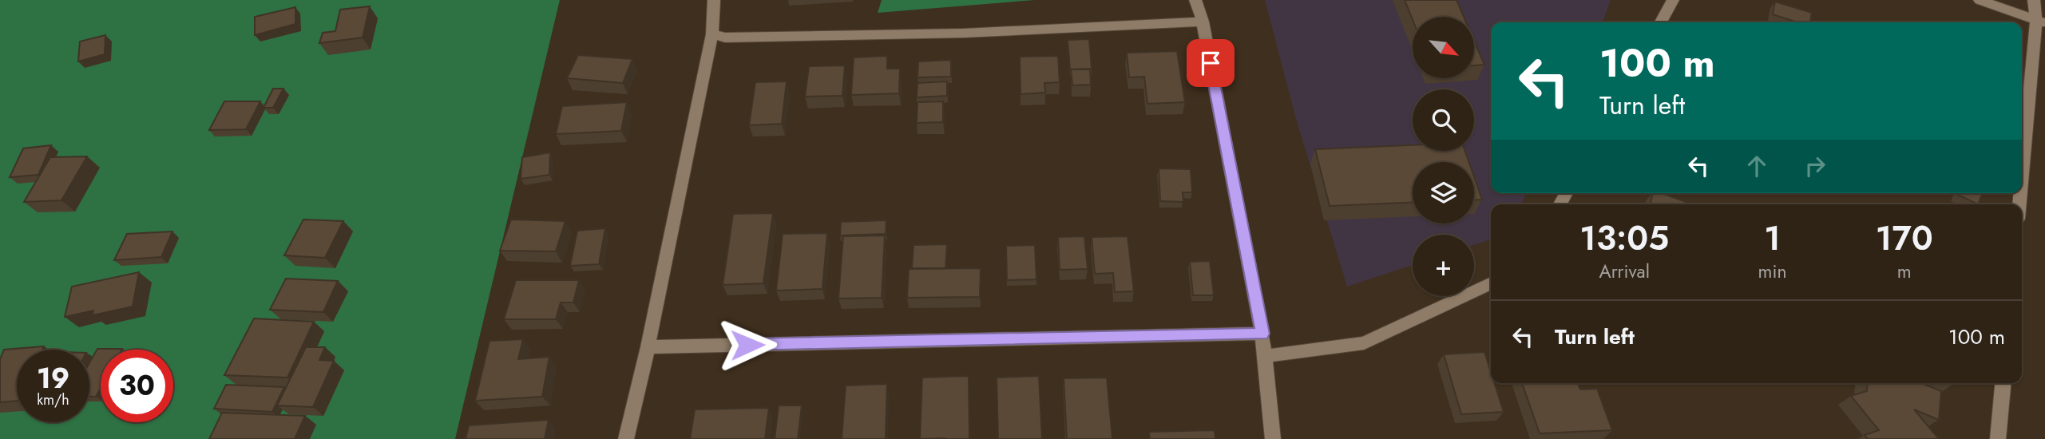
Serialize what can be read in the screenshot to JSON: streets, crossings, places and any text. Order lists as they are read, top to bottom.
{
  "north": "bottom right",
  "page": {
    "map_buttons": "+",
    "turn": ["100 m", "Turn left"],
    "eta": [
      "13:05",
      "Arrival",
      "1",
      "min",
      "170",
      "m"
    ],
    "list": [
      {
        "name": "Turn left",
        "value": "100 m"
      }
    ],
    "speed": "19 km/h",
    "limit": "30"
  }
}
